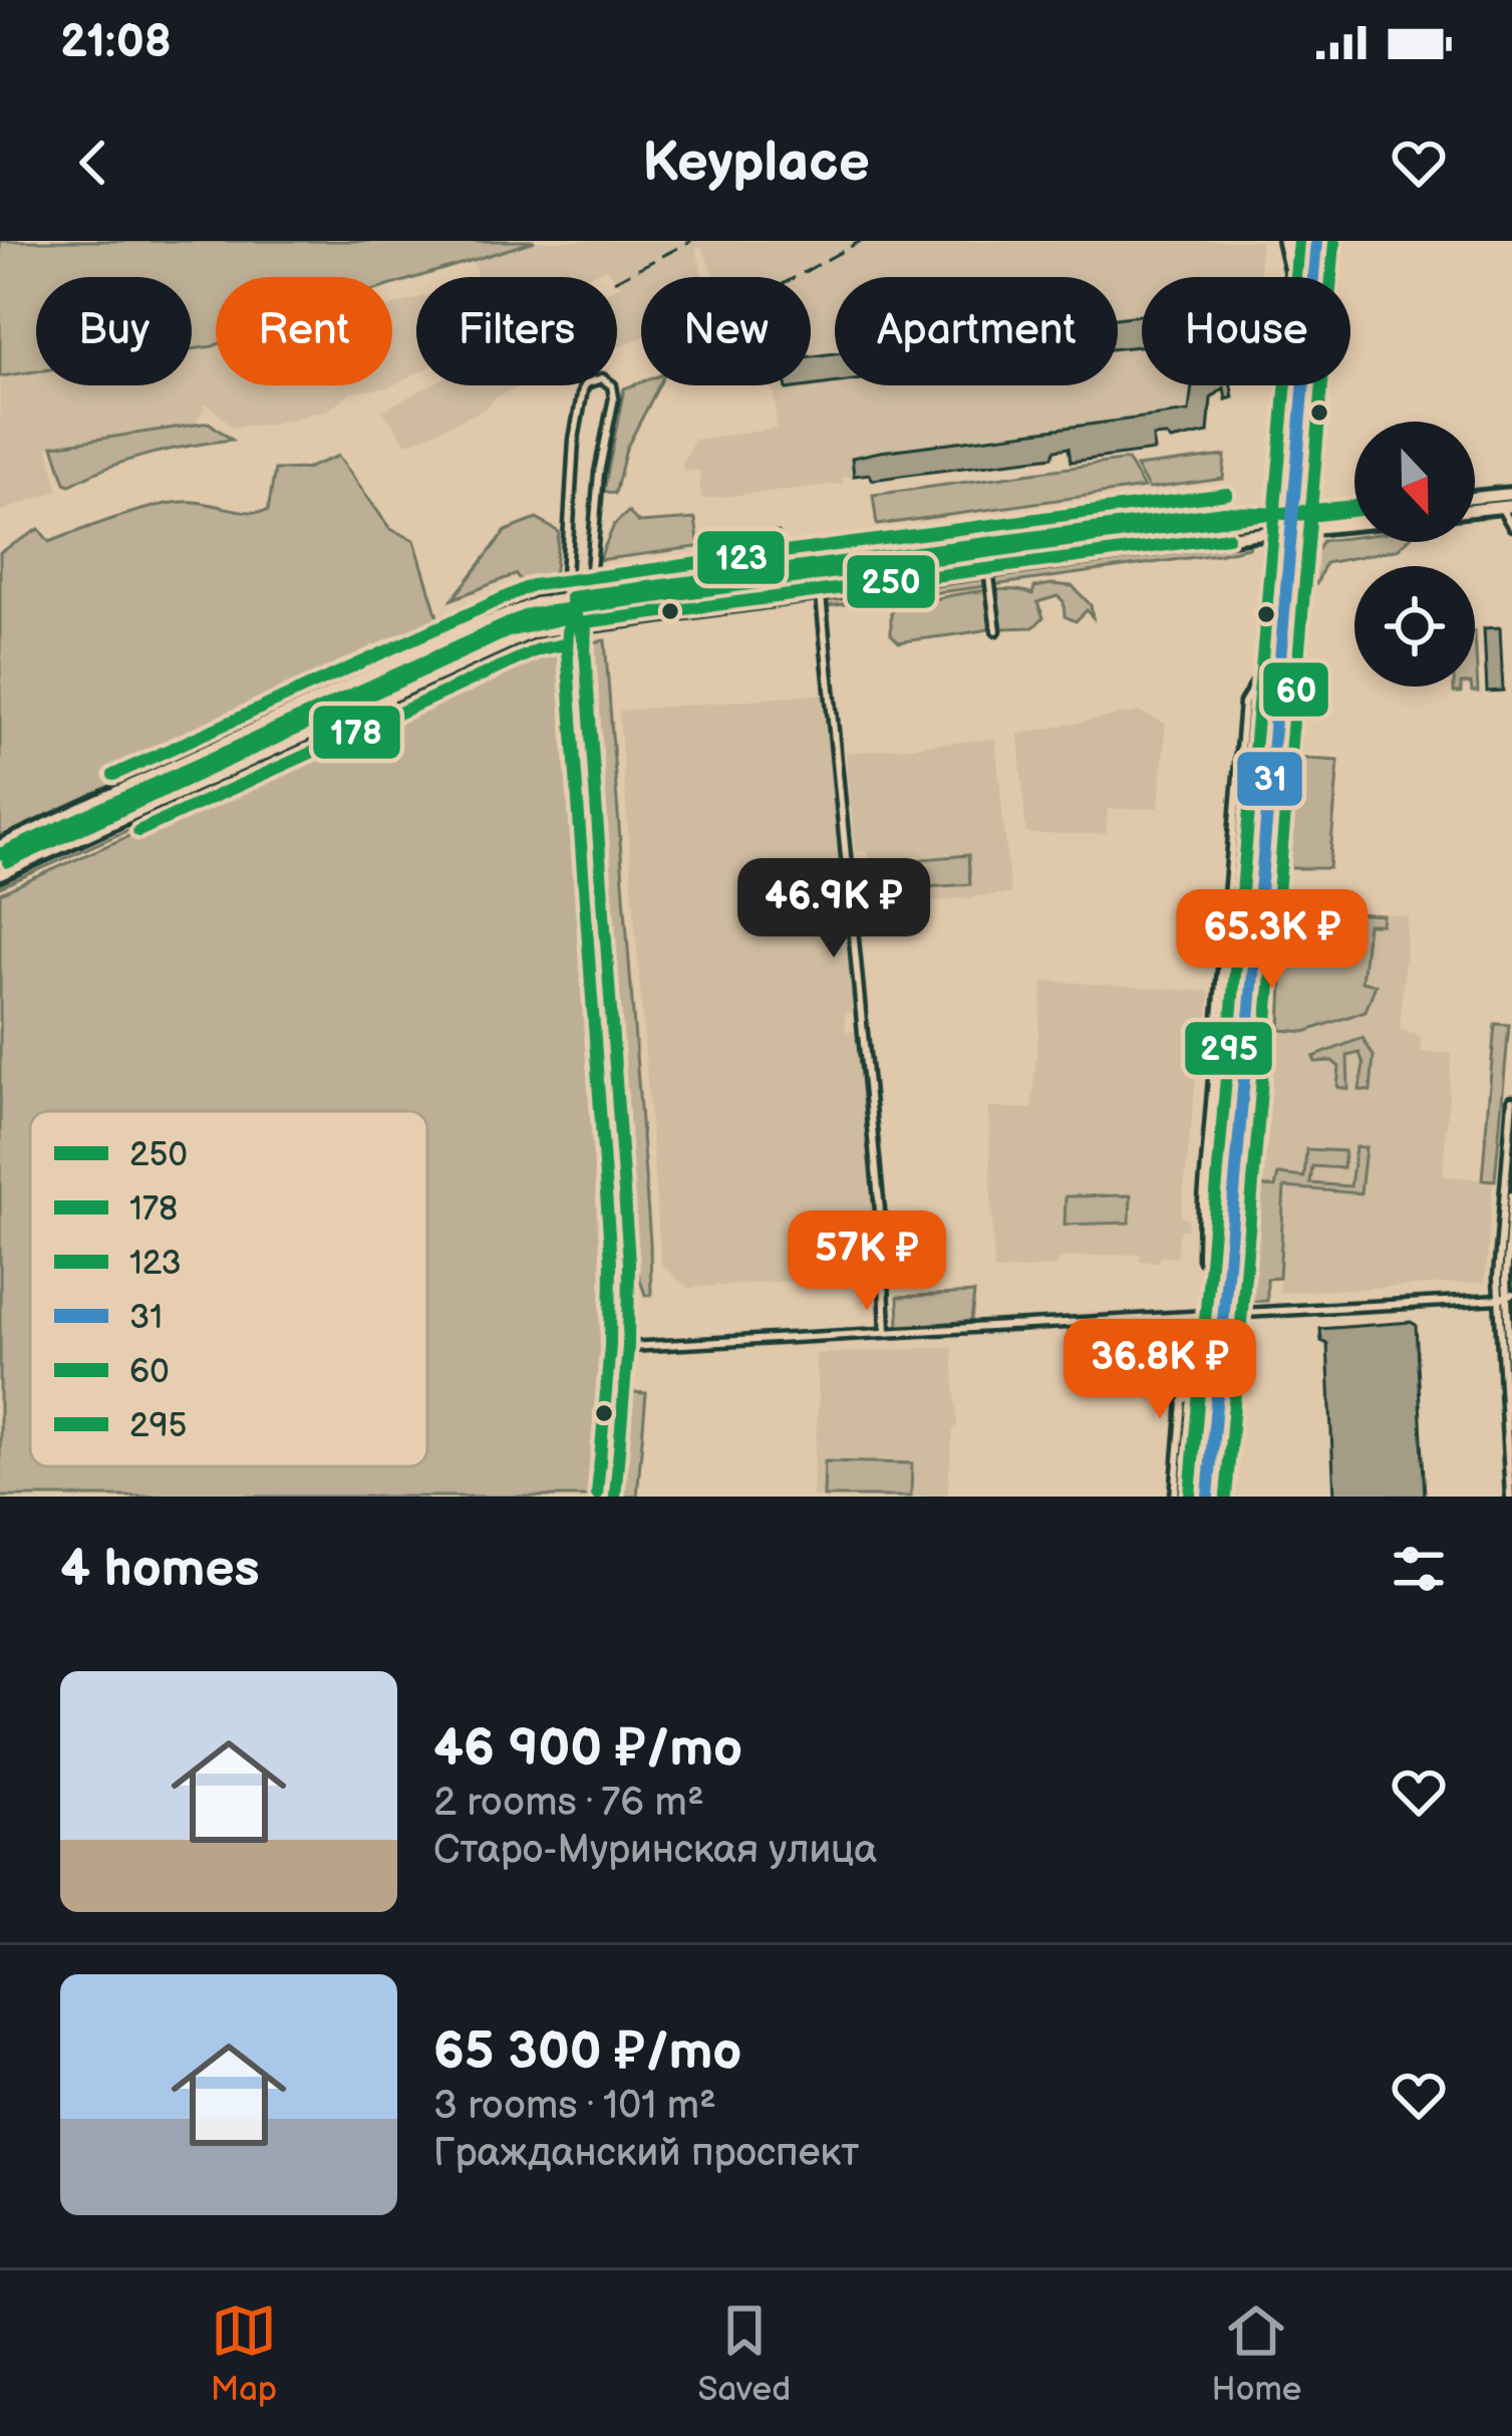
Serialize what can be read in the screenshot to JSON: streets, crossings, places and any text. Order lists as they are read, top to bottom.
{
  "lines": [
    "transit line 31",
    "transit line 295",
    "transit line 60",
    "transit line 123",
    "transit line 250",
    "transit line 178"
  ],
  "legend": [
    "250",
    "178",
    "123",
    "31",
    "60",
    "295"
  ],
  "north": "bottom",
  "page": {
    "status": "21:08",
    "header": "Keyplace",
    "chip": [
      "Buy",
      "Rent",
      "Filters",
      "New",
      "Apartment",
      "House"
    ],
    "price": [
      "46.9K ₽",
      "65.3K ₽",
      "57K ₽",
      "36.8K ₽"
    ],
    "heading": "4 homes",
    "list": [
      {
        "name": "46 900 ₽/mo",
        "note": "2 rooms · 76 m² · Старо-Муринская улица"
      },
      {
        "name": "65 300 ₽/mo",
        "note": "3 rooms · 101 m² · Гражданский проспект"
      }
    ],
    "tabs": ["Map", "Saved", "Home"]
  }
}
